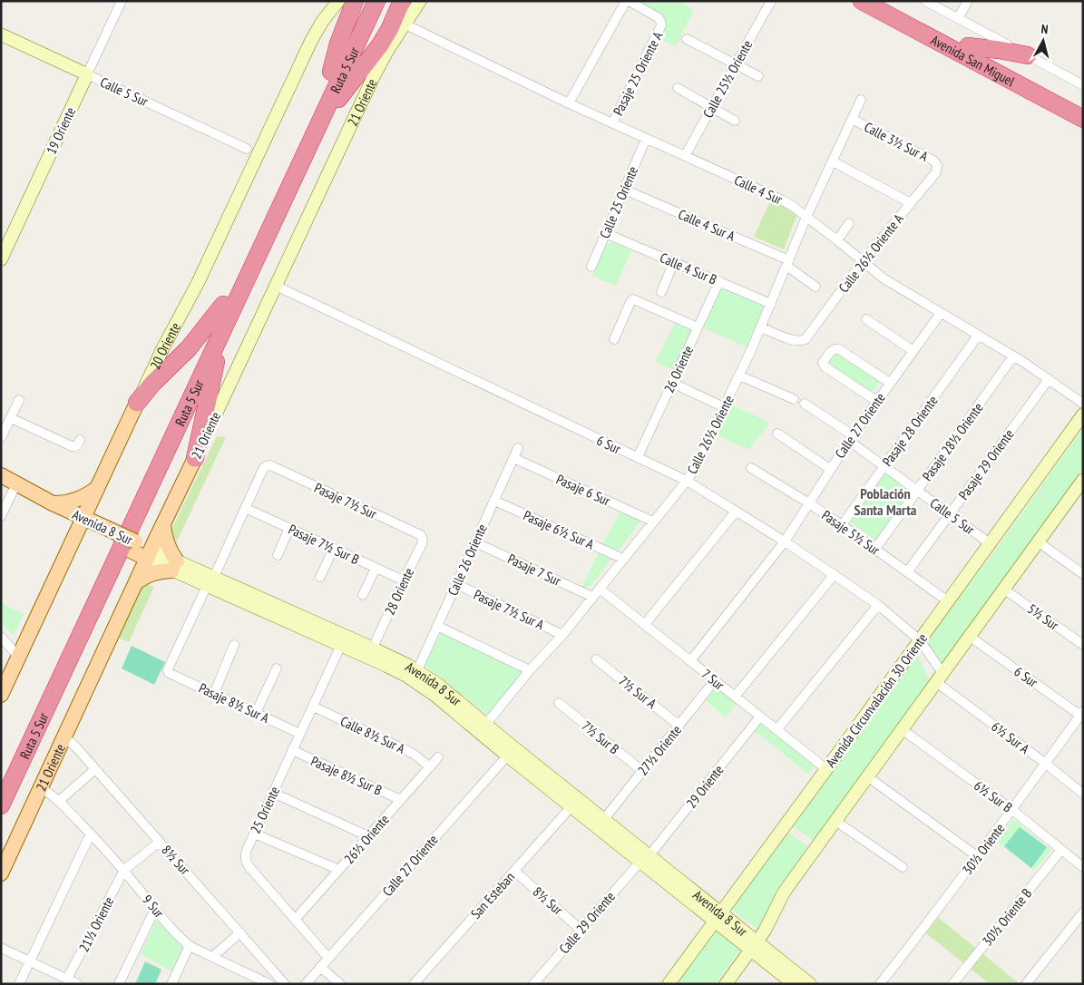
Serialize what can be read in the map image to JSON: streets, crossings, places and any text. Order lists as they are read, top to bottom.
{
  "streets": {
    "highway": ["Avenida San Miguel", "Ruta 5 Sur"],
    "main road": [
      "Calle 5 Sur",
      "21 Oriente",
      "19 Oriente",
      "20 Oriente",
      "Avenida 8 Sur",
      "Avenida Circunvalación 30 Oriente"
    ],
    "street": [
      "Pasaje 25 Oriente A",
      "Calle 25½ Oriente",
      "Calle 3½ Sur A",
      "Calle 4 Sur",
      "Calle 25 Oriente",
      "Calle 4 Sur A",
      "Calle 26½ Oriente A",
      "Calle 4 Sur B",
      "26 Oriente",
      "Calle 27 Oriente",
      "Pasaje 28 Oriente",
      "Calle 26½ Oriente",
      "Pasaje 28½ Oriente",
      "6 Sur",
      "Pasaje 29 Oriente",
      "Pasaje 6 Sur",
      "Pasaje 7½ Sur",
      "Pasaje 6½ Sur A",
      "Pasaje 5½ Sur",
      "Pasaje 7½ Sur B",
      "Calle 26 Oriente",
      "Pasaje 7 Sur",
      "28 Oriente",
      "Pasaje 7½ Sur A",
      "5½ Sur",
      "7 Sur",
      "7½ Sur A",
      "Pasaje 8½ Sur A",
      "Calle 8½ Sur A",
      "7½ Sur B",
      "6½ Sur A",
      "27½ Oriente",
      "Pasaje 8½ Sur B",
      "29 Oriente",
      "6½ Sur B",
      "25 Oriente",
      "26½ Oriente",
      "30½ Oriente",
      "8½ Sur",
      "San Esteban",
      "9 Sur",
      "30½ Oriente B",
      "Calle 29 Oriente",
      "21½ Oriente"
    ]
  },
  "crossings": [
    ["Pasaje 25 Oriente A", "Calle 4 Sur"],
    ["Calle 25½ Oriente", "Calle 4 Sur"],
    ["Calle 5 Sur", "19 Oriente"],
    ["Calle 5 Sur", "Calle 27 Oriente"],
    ["Calle 5 Sur", "Pasaje 28 Oriente"],
    ["Calle 5 Sur", "Pasaje 28½ Oriente"],
    ["Calle 5 Sur", "Pasaje 29 Oriente"],
    ["Calle 5 Sur", "Avenida Circunvalación 30 Oriente"],
    ["21 Oriente", "Calle 4 Sur"],
    ["21 Oriente", "6 Sur"],
    ["21 Oriente", "Avenida 8 Sur"],
    ["21 Oriente", "8½ Sur"],
    ["21 Oriente", "9 Sur"],
    ["Calle 3½ Sur A", "Calle 26½ Oriente A"],
    ["Calle 3½ Sur A", "Calle 26½ Oriente"],
    ["Calle 4 Sur", "Calle 25 Oriente"],
    ["Calle 4 Sur", "Calle 26½ Oriente A"],
    ["Calle 4 Sur", "Calle 27 Oriente"],
    ["Calle 4 Sur", "Pasaje 28 Oriente"],
    ["Calle 4 Sur", "Calle 26½ Oriente"],
    ["Calle 4 Sur", "Pasaje 28½ Oriente"],
    ["Calle 4 Sur", "Pasaje 29 Oriente"],
    ["Calle 25 Oriente", "Calle 4 Sur A"],
    ["Calle 25 Oriente", "Calle 4 Sur B"],
    ["Calle 4 Sur A", "Calle 26½ Oriente"],
    ["Calle 26½ Oriente A", "Calle 26½ Oriente"],
    ["Calle 4 Sur B", "26 Oriente"],
    ["Calle 4 Sur B", "Calle 26½ Oriente"],
    ["20 Oriente", "Avenida 8 Sur"],
    ["26 Oriente", "6 Sur"],
    ["Calle 27 Oriente", "6 Sur"],
    ["Calle 27 Oriente", "Avenida 8 Sur"],
    ["Calle 27 Oriente", "Pasaje 5½ Sur"],
    ["Calle 27 Oriente", "7 Sur"],
    ["Calle 27 Oriente", "25 Oriente"],
    ["Pasaje 28 Oriente", "Pasaje 5½ Sur"],
    ["Calle 26½ Oriente", "6 Sur"],
    ["Calle 26½ Oriente", "Pasaje 6 Sur"],
    ["Calle 26½ Oriente", "Avenida 8 Sur"],
    ["Calle 26½ Oriente", "Pasaje 6½ Sur A"],
    ["Calle 26½ Oriente", "Pasaje 7 Sur"],
    ["Calle 26½ Oriente", "Pasaje 7½ Sur A"],
    ["Calle 26½ Oriente", "7 Sur"],
    ["Pasaje 28½ Oriente", "Pasaje 5½ Sur"],
    ["6 Sur", "Avenida Circunvalación 30 Oriente"],
    ["6 Sur", "6½ Sur A"],
    ["6 Sur", "30½ Oriente"],
    ["Pasaje 29 Oriente", "Pasaje 5½ Sur"],
    ["Pasaje 6 Sur", "Calle 26 Oriente"],
    ["Pasaje 7½ Sur", "Pasaje 7½ Sur B"],
    ["Pasaje 7½ Sur", "28 Oriente"],
    ["Avenida 8 Sur", "Calle 26 Oriente"],
    ["Avenida 8 Sur", "28 Oriente"],
    ["Avenida 8 Sur", "Avenida Circunvalación 30 Oriente"],
    ["Avenida 8 Sur", "Pasaje 8½ Sur A"],
    ["Avenida 8 Sur", "27½ Oriente"],
    ["Avenida 8 Sur", "29 Oriente"],
    ["Avenida 8 Sur", "25 Oriente"],
    ["Avenida 8 Sur", "San Esteban"],
    ["Avenida 8 Sur", "Calle 29 Oriente"],
    ["Pasaje 6½ Sur A", "Calle 26 Oriente"],
    ["Pasaje 5½ Sur", "Avenida Circunvalación 30 Oriente"],
    ["Pasaje 7½ Sur B", "28 Oriente"],
    ["Calle 26 Oriente", "Pasaje 7 Sur"],
    ["Calle 26 Oriente", "Pasaje 7½ Sur A"],
    ["7 Sur", "Avenida Circunvalación 30 Oriente"],
    ["7 Sur", "27½ Oriente"],
    ["7 Sur", "29 Oriente"],
    ["7½ Sur A", "27½ Oriente"],
    ["Avenida Circunvalación 30 Oriente", "6½ Sur A"],
    ["Pasaje 8½ Sur A", "25 Oriente"],
    ["Calle 8½ Sur A", "25 Oriente"],
    ["Calle 8½ Sur A", "26½ Oriente"],
    ["7½ Sur B", "27½ Oriente"],
    ["6½ Sur A", "30½ Oriente"],
    ["Pasaje 8½ Sur B", "25 Oriente"],
    ["Pasaje 8½ Sur B", "26½ Oriente"],
    ["29 Oriente", "Calle 29 Oriente"],
    ["6½ Sur B", "30½ Oriente"],
    ["6½ Sur B", "30½ Oriente B"],
    ["25 Oriente", "26½ Oriente"],
    ["8½ Sur", "San Esteban"],
    ["8½ Sur", "Calle 29 Oriente"],
    ["9 Sur", "21½ Oriente"]
  ],
  "districts": ["Población Santa Marta"],
  "north": "top"
}
